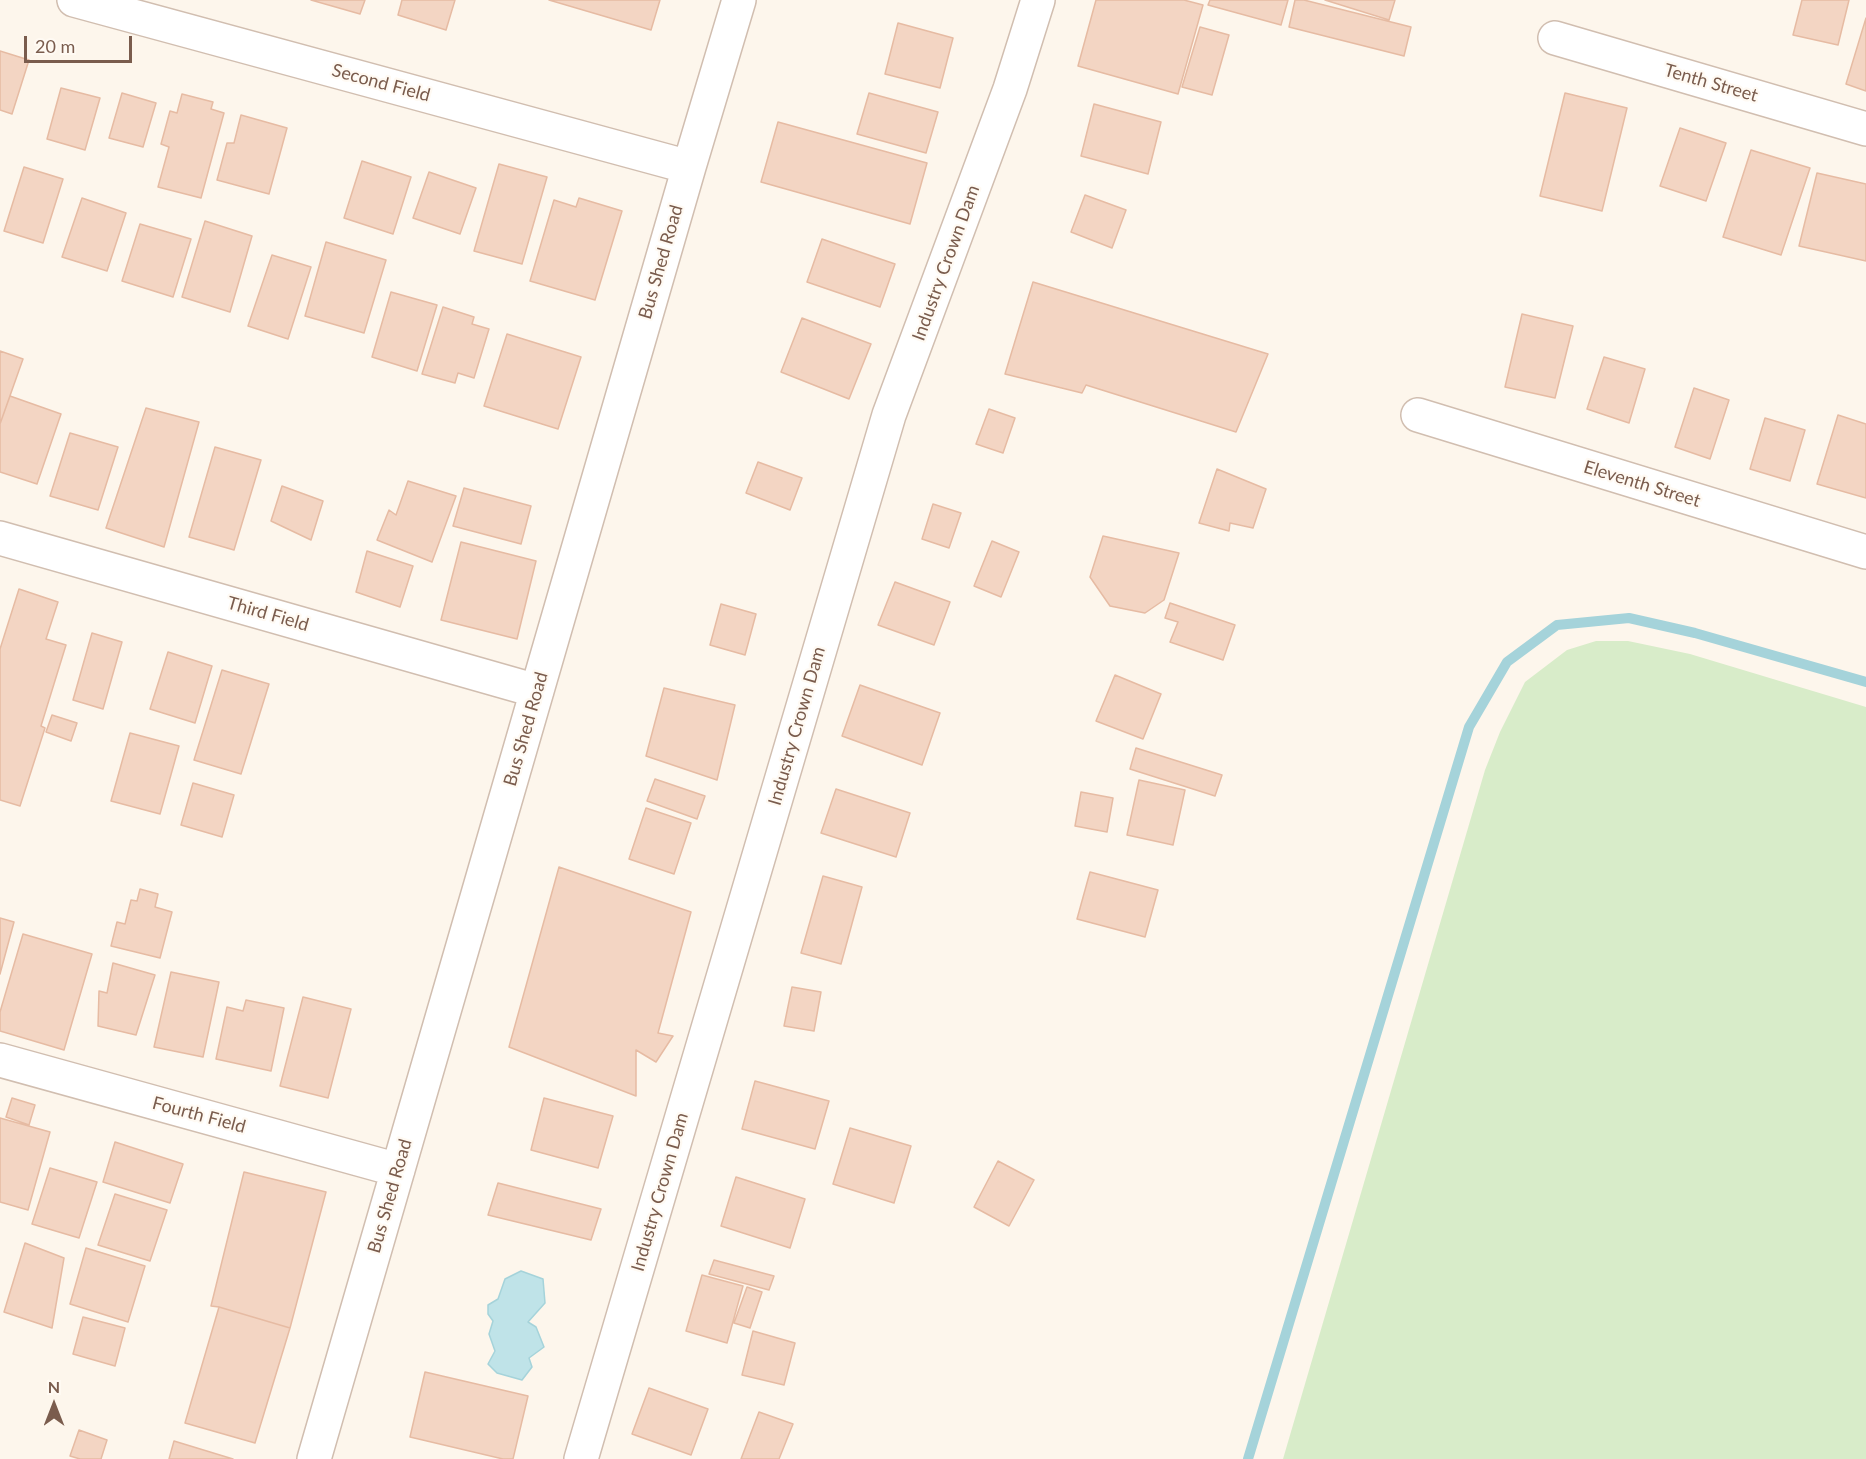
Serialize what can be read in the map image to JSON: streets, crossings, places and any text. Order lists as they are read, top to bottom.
{
  "streets": {
    "street": [
      "Second Field",
      "Tenth Street",
      "Bus Shed Road",
      "Industry Crown Dam",
      "Eleventh Street",
      "Third Field",
      "Fourth Field"
    ]
  },
  "crossings": [
    ["Second Field", "Bus Shed Road"],
    ["Bus Shed Road", "Third Field"],
    ["Bus Shed Road", "Fourth Field"]
  ],
  "scale_bar": "20 m",
  "north": "top"
}
